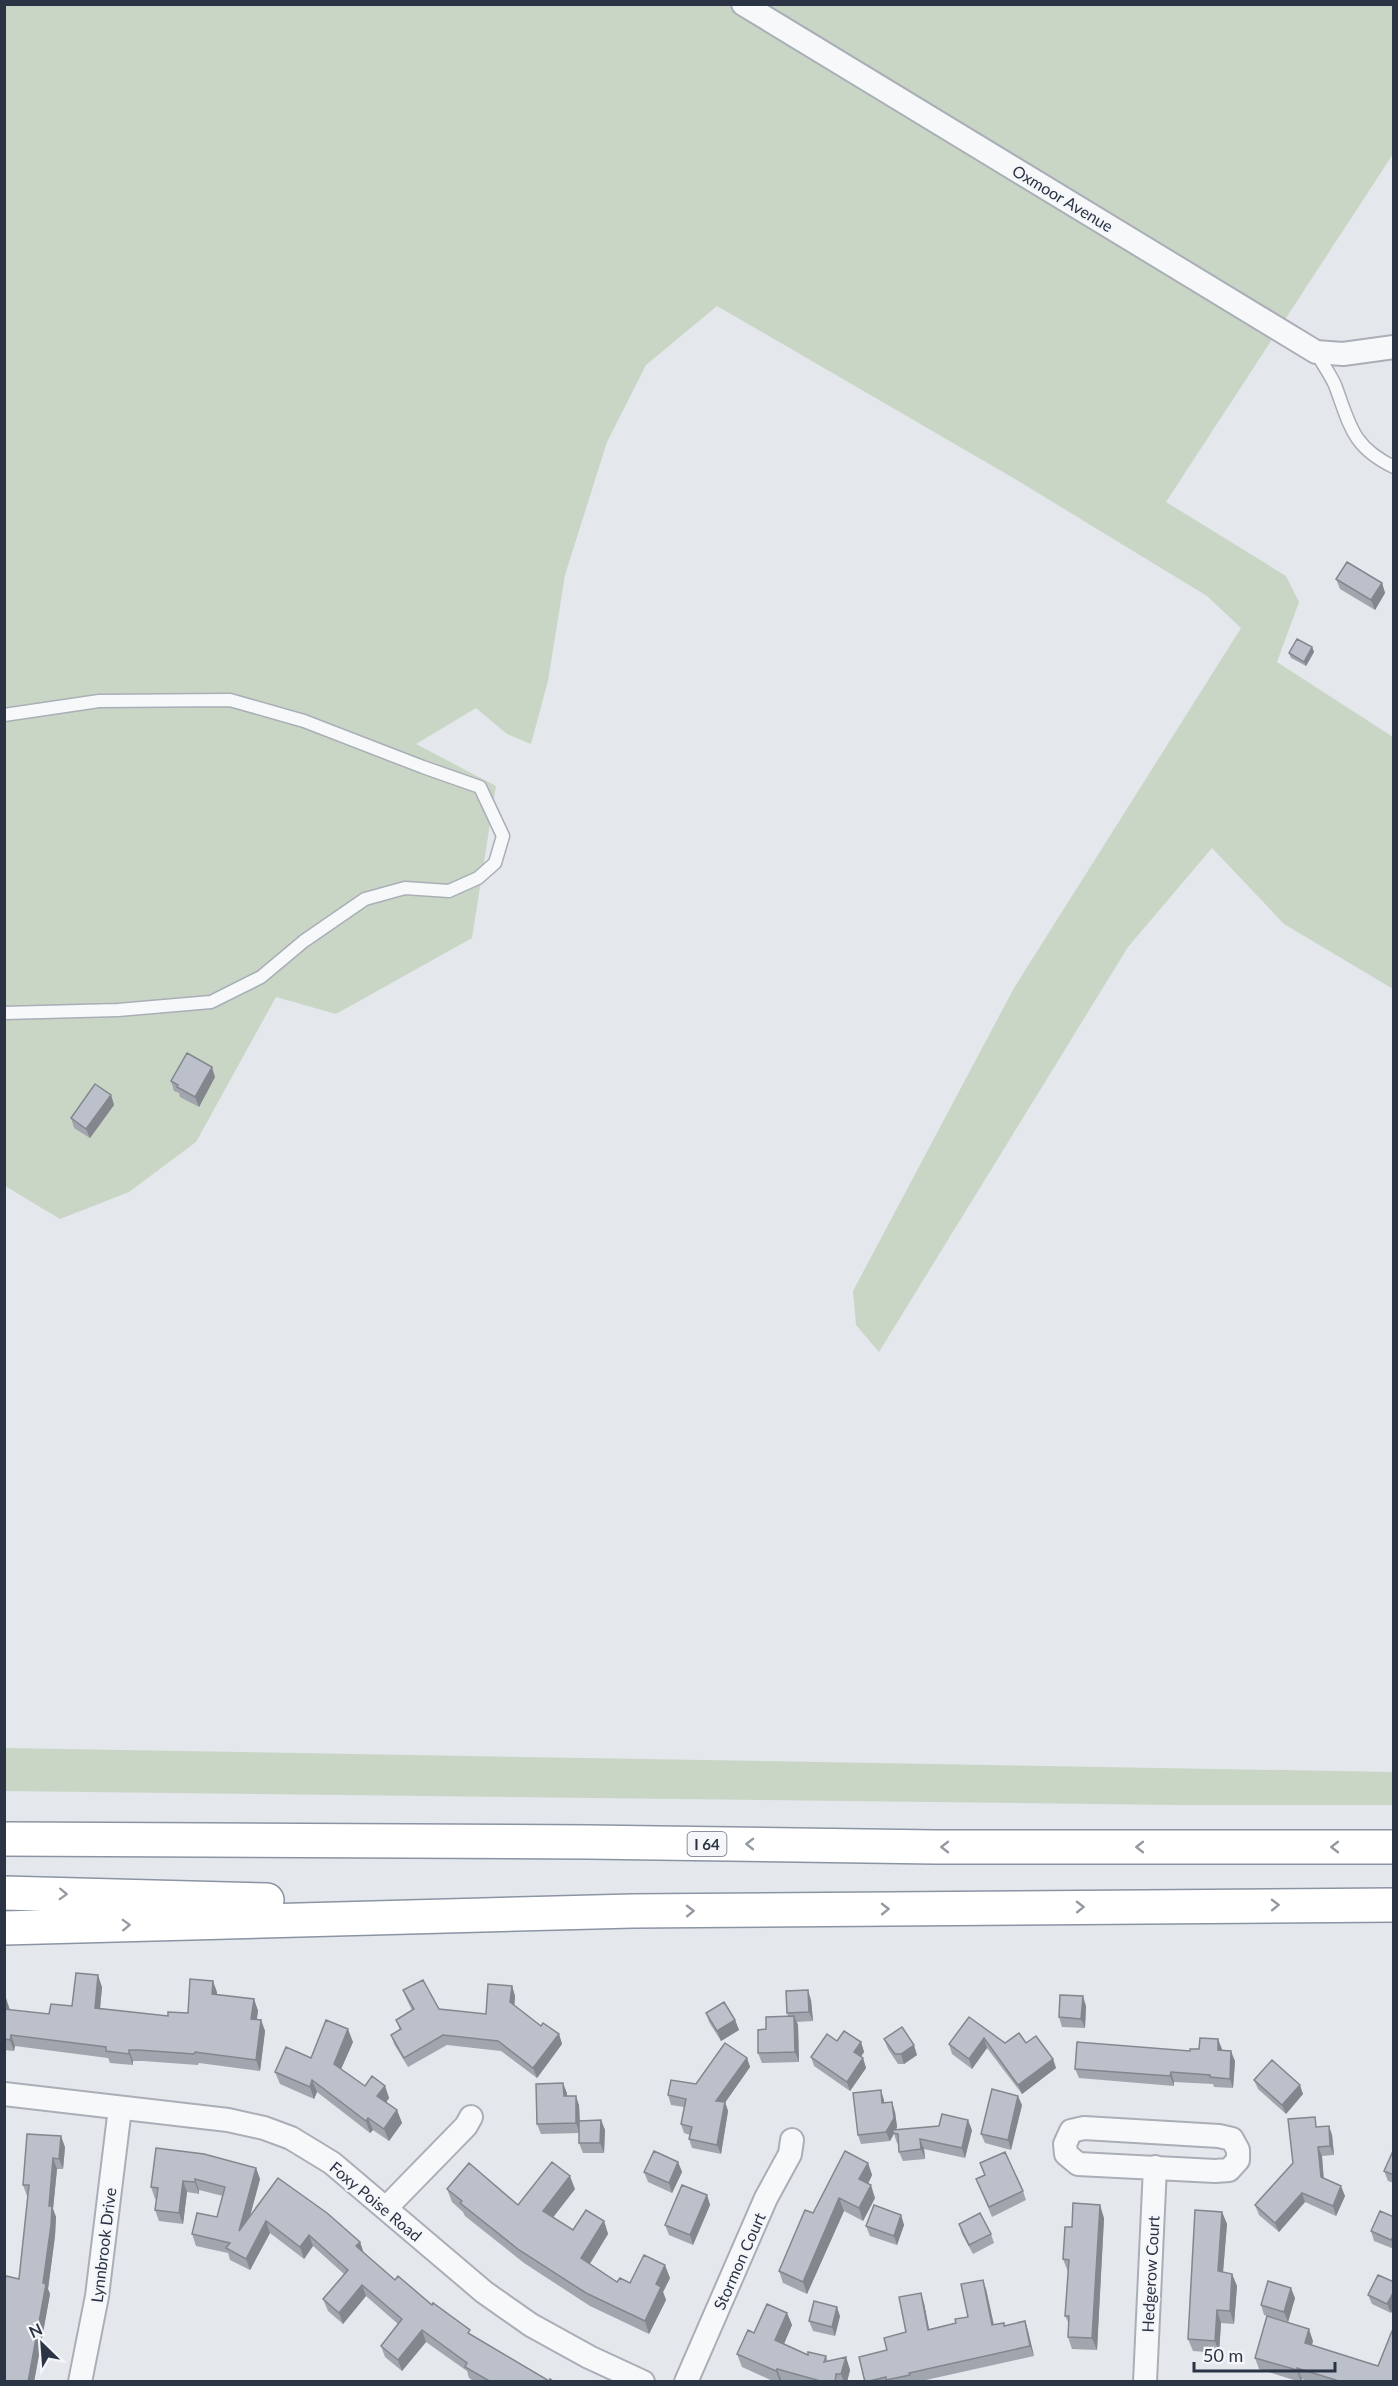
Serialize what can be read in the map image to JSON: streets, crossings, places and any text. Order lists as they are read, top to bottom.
{
  "streets": {
    "highway": ["I 64"],
    "street": [
      "Oxmoor Avenue",
      "Foxy Poise Road",
      "Lynnbrook Drive",
      "Stormon Court",
      "Hedgerow Court"
    ]
  },
  "crossings": [
    ["Foxy Poise Road", "Lynnbrook Drive"]
  ],
  "scale_bar": "50 m",
  "north": "top left"
}
